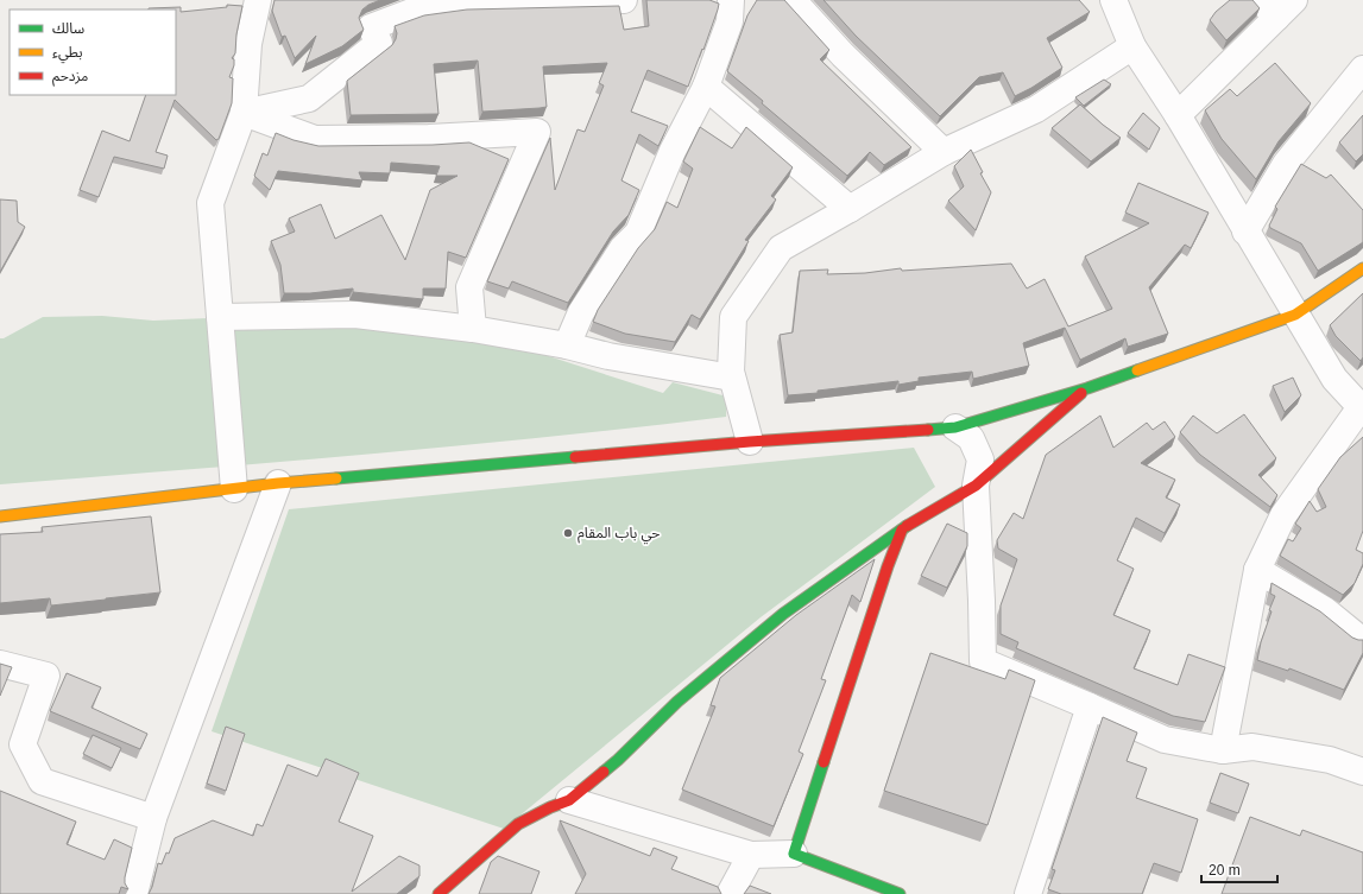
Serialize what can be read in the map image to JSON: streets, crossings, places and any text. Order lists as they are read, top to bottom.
{
  "places": ["حي باب المقام"],
  "legend": ["سالك", "بطيء", "مزدحم"],
  "scale_bar": "20 m"
}
